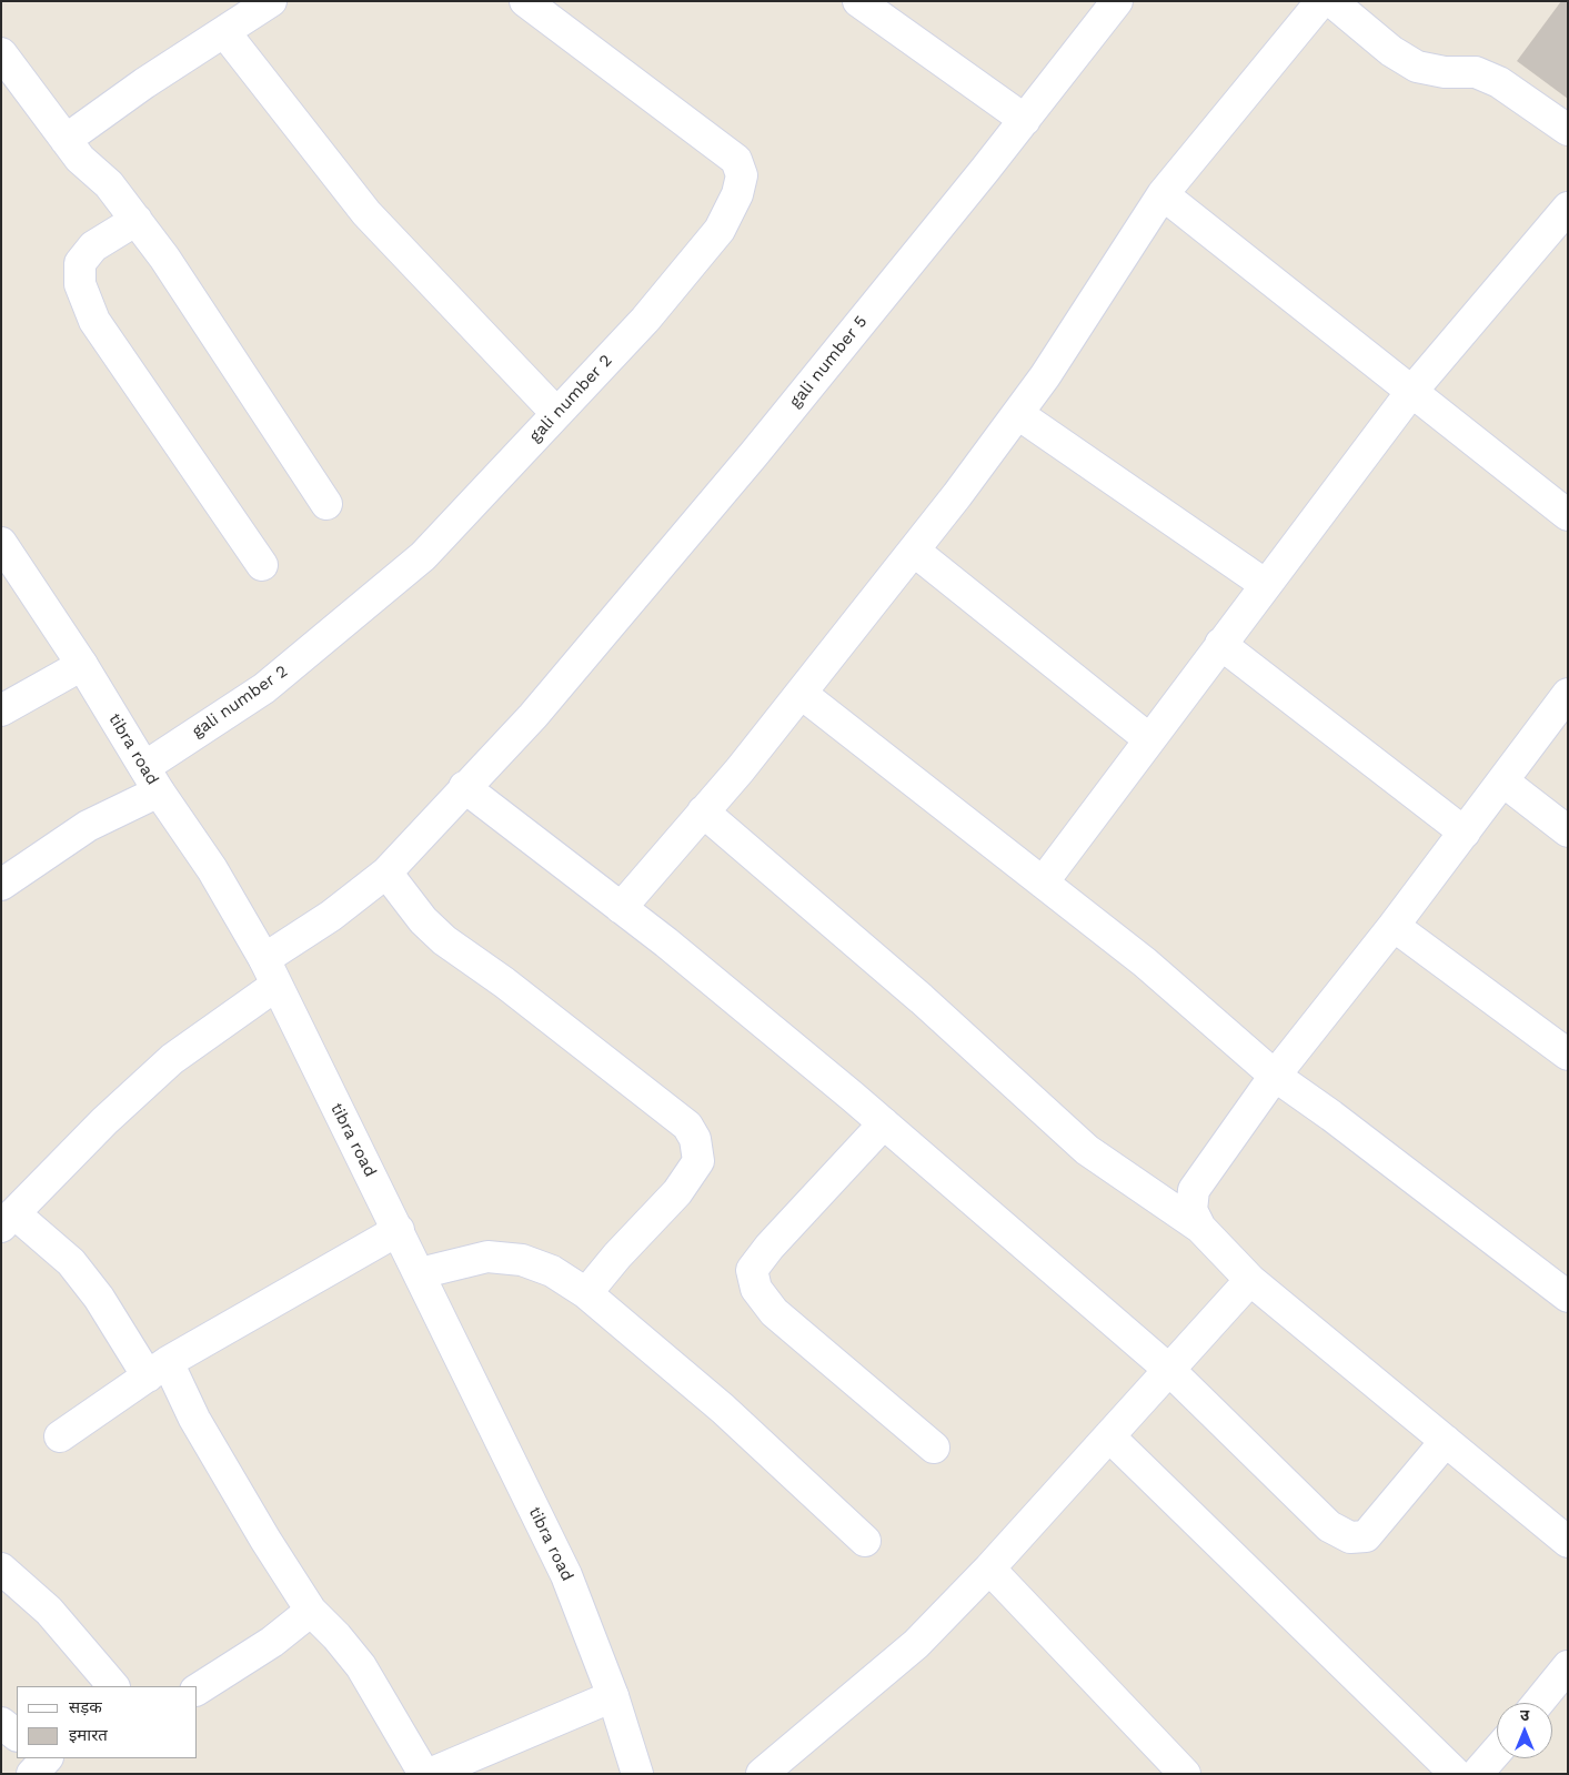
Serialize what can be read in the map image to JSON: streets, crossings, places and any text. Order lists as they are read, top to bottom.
{
  "streets": {
    "street": ["gali number 5", "gali number 2", "tibra road"]
  },
  "crossings": [
    ["gali number 5", "tibra road"],
    ["gali number 2", "tibra road"]
  ],
  "legend": ["सड़क", "इमारत"],
  "north": "top"
}
